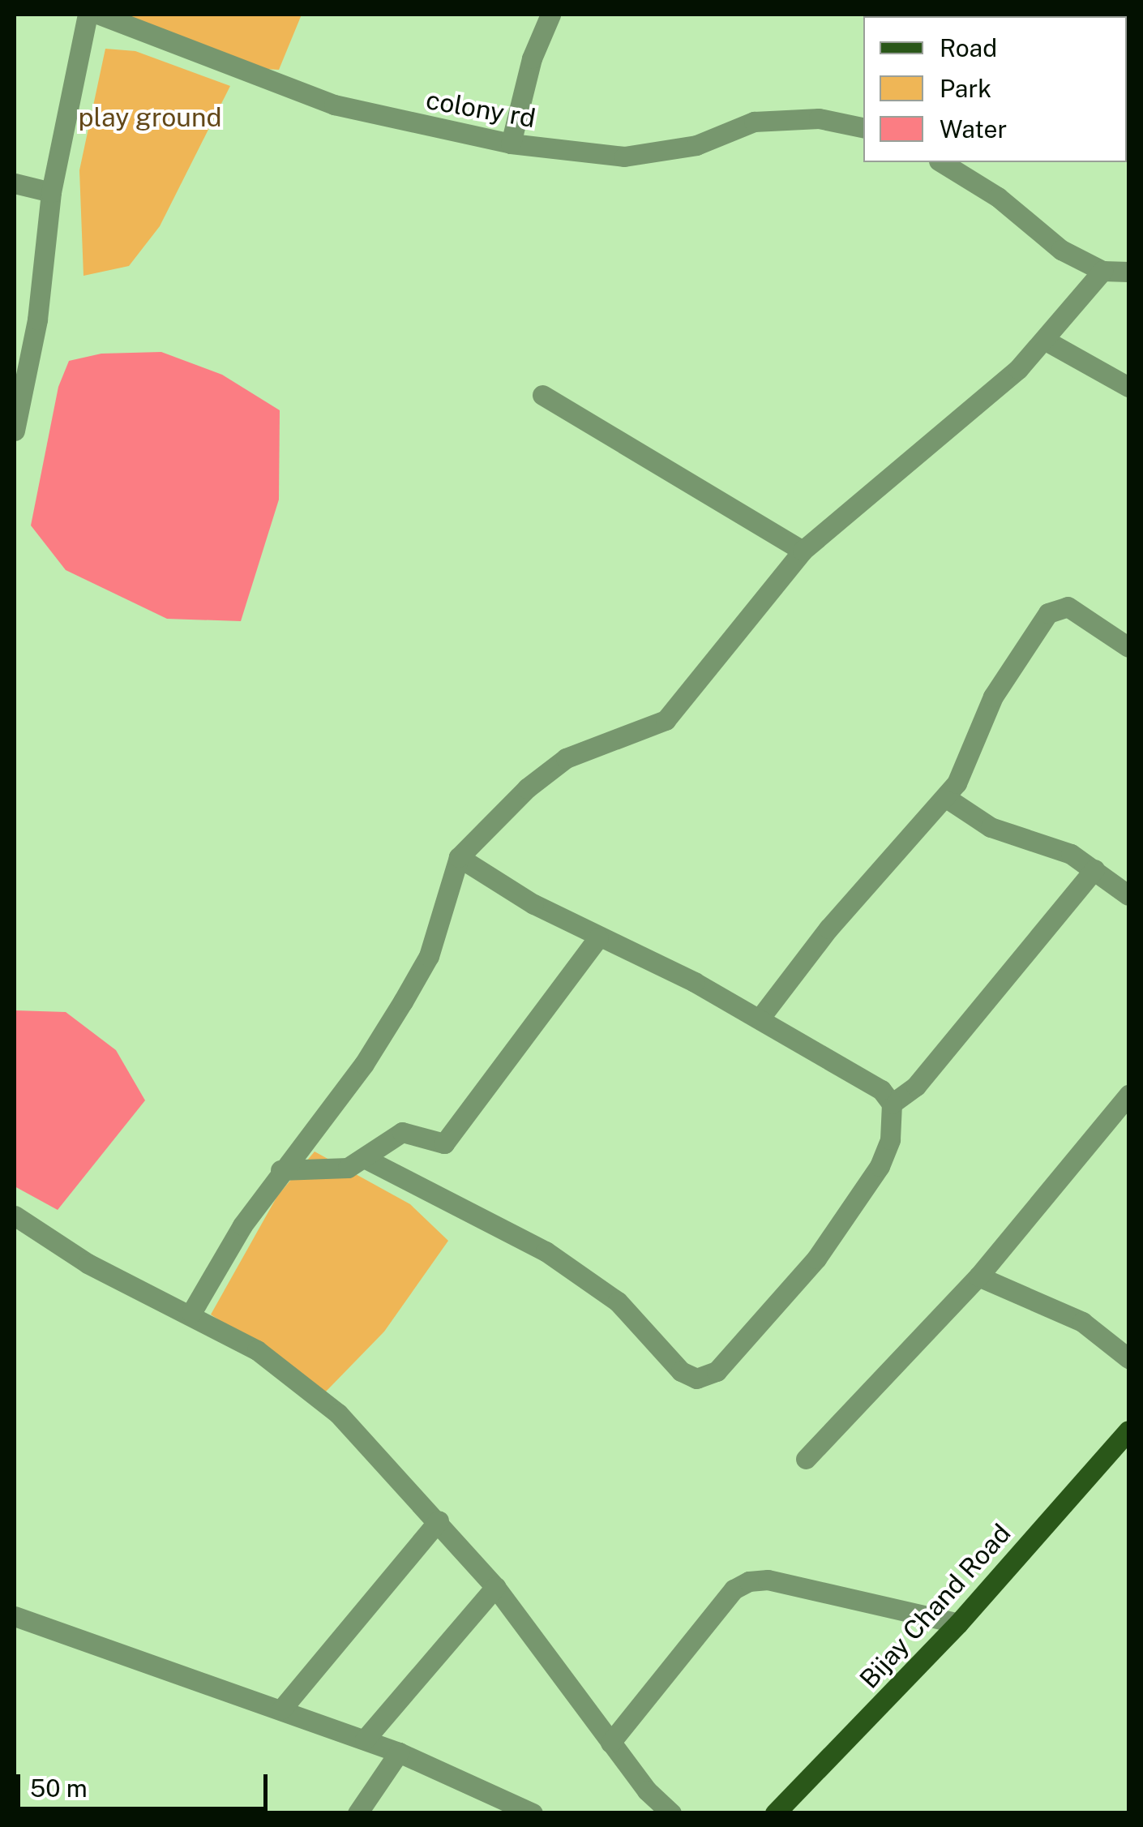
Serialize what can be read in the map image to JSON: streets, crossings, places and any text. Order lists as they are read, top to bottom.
{
  "streets": {
    "main road": ["Bijay Chand Road"],
    "street": ["colony rd"]
  },
  "parks": ["play ground"],
  "legend": ["Road", "Park", "Water"],
  "scale_bar": "50 m"
}
